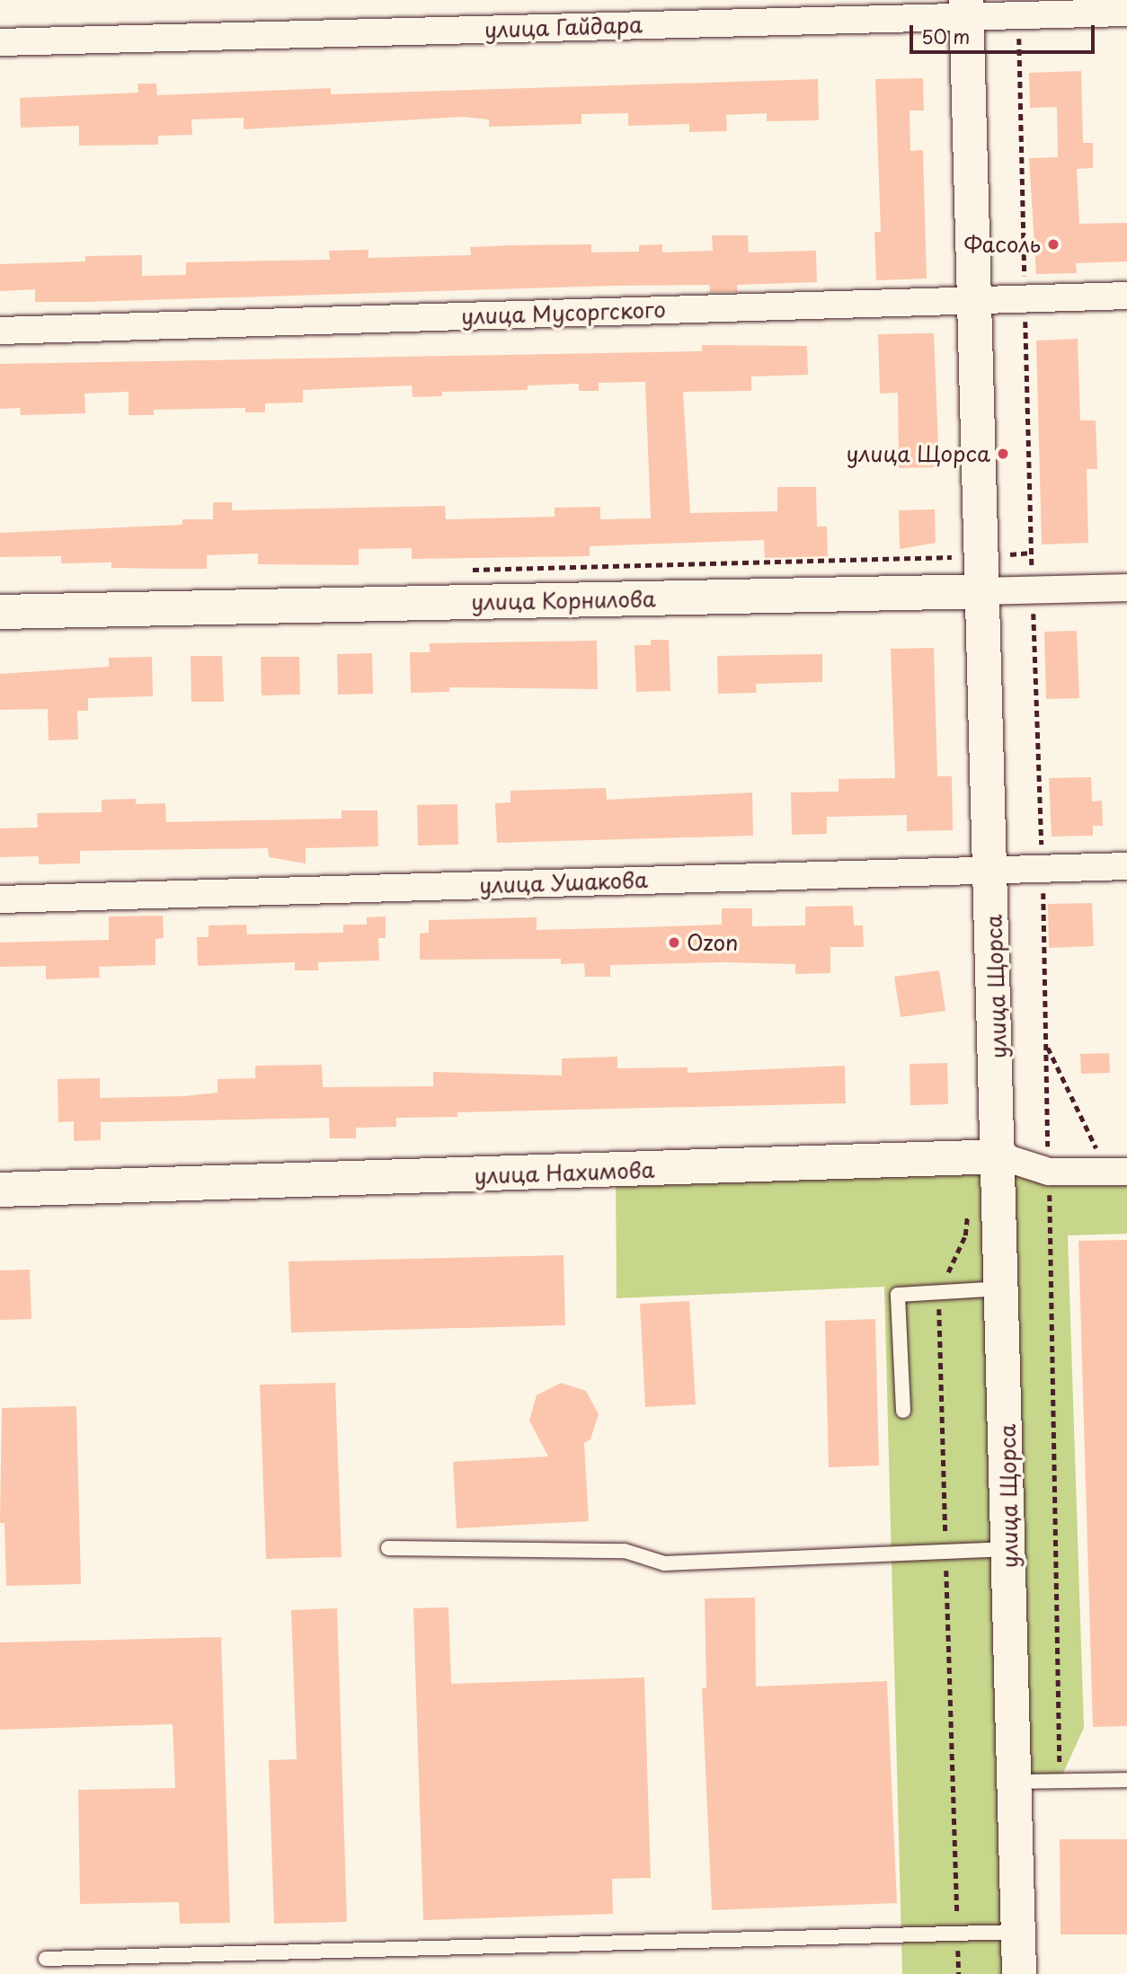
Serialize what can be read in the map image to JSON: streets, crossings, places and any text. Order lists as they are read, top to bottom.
{
  "streets": {
    "street": [
      "улица Гайдара",
      "улица Мусоргского",
      "улица Корнилова",
      "улица Ушакова",
      "улица Щорса",
      "улица Нахимова"
    ]
  },
  "crossings": [
    ["улица Гайдара", "улица Щорса"],
    ["улица Мусоргского", "улица Щорса"],
    ["улица Корнилова", "улица Щорса"],
    ["улица Ушакова", "улица Щорса"],
    ["улица Щорса", "улица Нахимова"]
  ],
  "places": ["Фасоль", "улица Щорса", "Ozon"],
  "scale_bar": "50 m"
}
